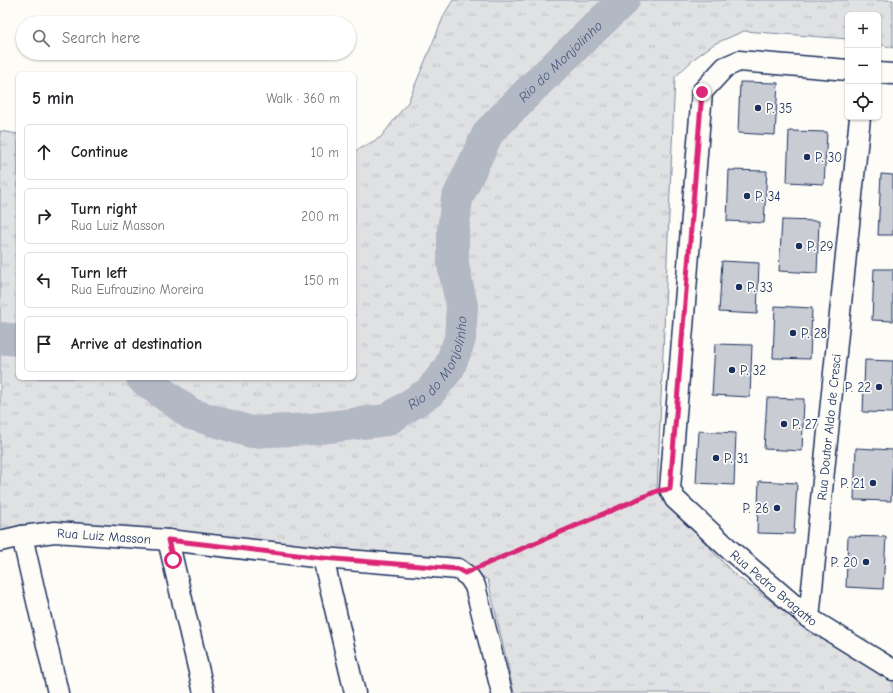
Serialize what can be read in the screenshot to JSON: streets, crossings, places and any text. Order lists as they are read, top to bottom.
{
  "streets": {
    "street": ["Rua Doutor Aldo de Cresci", "Rua Luiz Masson", "Rua Pedro Bragatto"]
  },
  "crossings": [
    ["Rua Doutor Aldo de Cresci", "Rua Pedro Bragatto"]
  ],
  "water": ["Rio do Monjolinho"],
  "places": [
    "P. 35",
    "P. 30",
    "P. 34",
    "P. 29",
    "P. 33",
    "P. 28",
    "P. 32",
    "P. 22",
    "P. 27",
    "P. 31",
    "P. 21",
    "P. 26",
    "P. 20"
  ],
  "page": {
    "map_buttons": ["+", "−"],
    "search": "Search here",
    "heading": ["5 min", "Walk · 360 m"],
    "list": [
      ["Continue", "10 m"],
      ["Turn right", "Rua Luiz Masson", "200 m"],
      ["Turn left", "Rua Eufrauzino Moreira", "150 m"],
      "Arrive at destination"
    ]
  }
}
